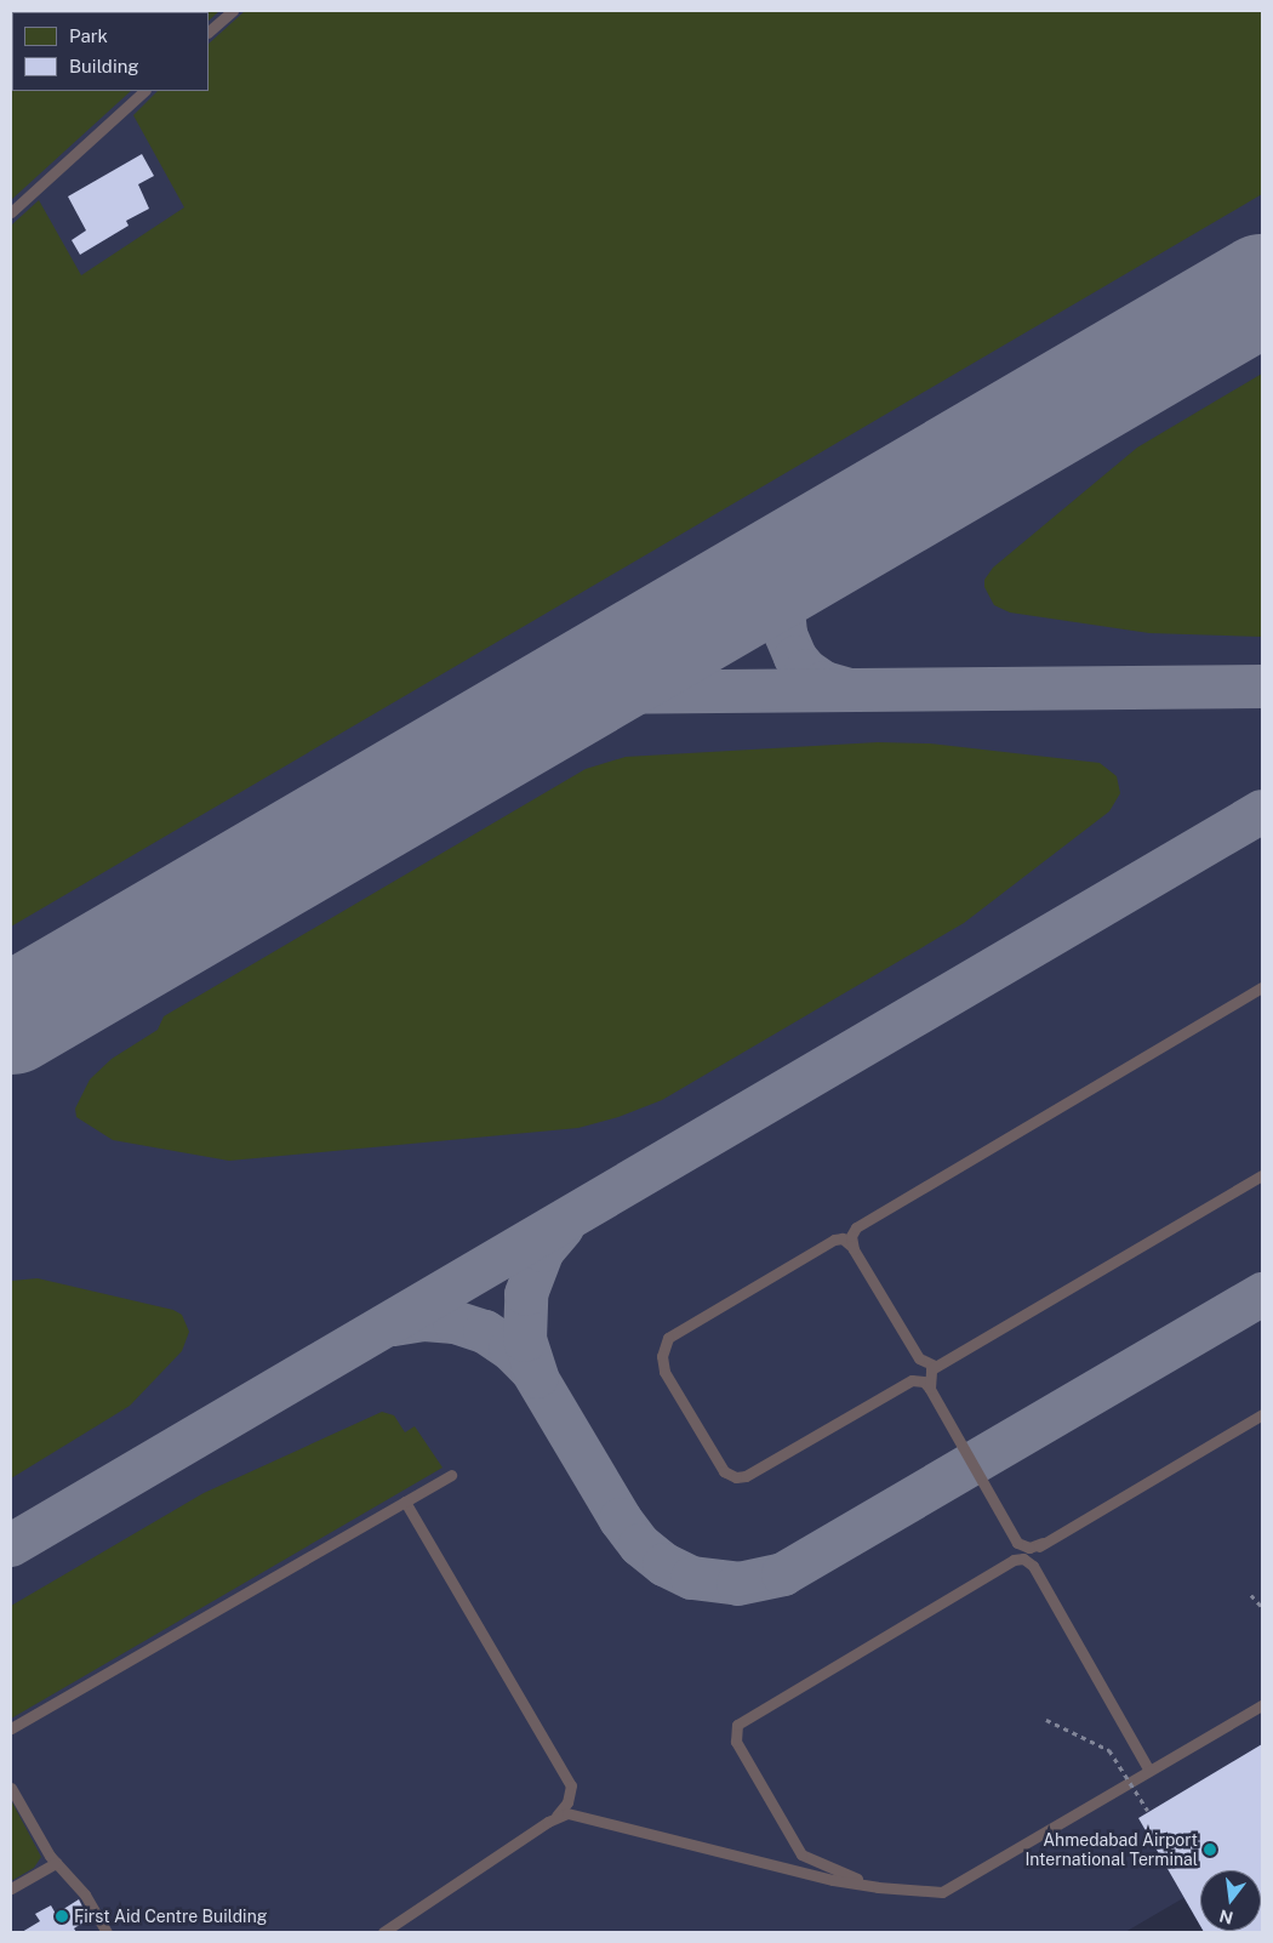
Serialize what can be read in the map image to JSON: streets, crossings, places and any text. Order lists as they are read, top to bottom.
{
  "places": ["Ahmedabad Airport International Terminal", "First Aid Centre Building"],
  "legend": ["Park", "Building"],
  "north": "bottom"
}
